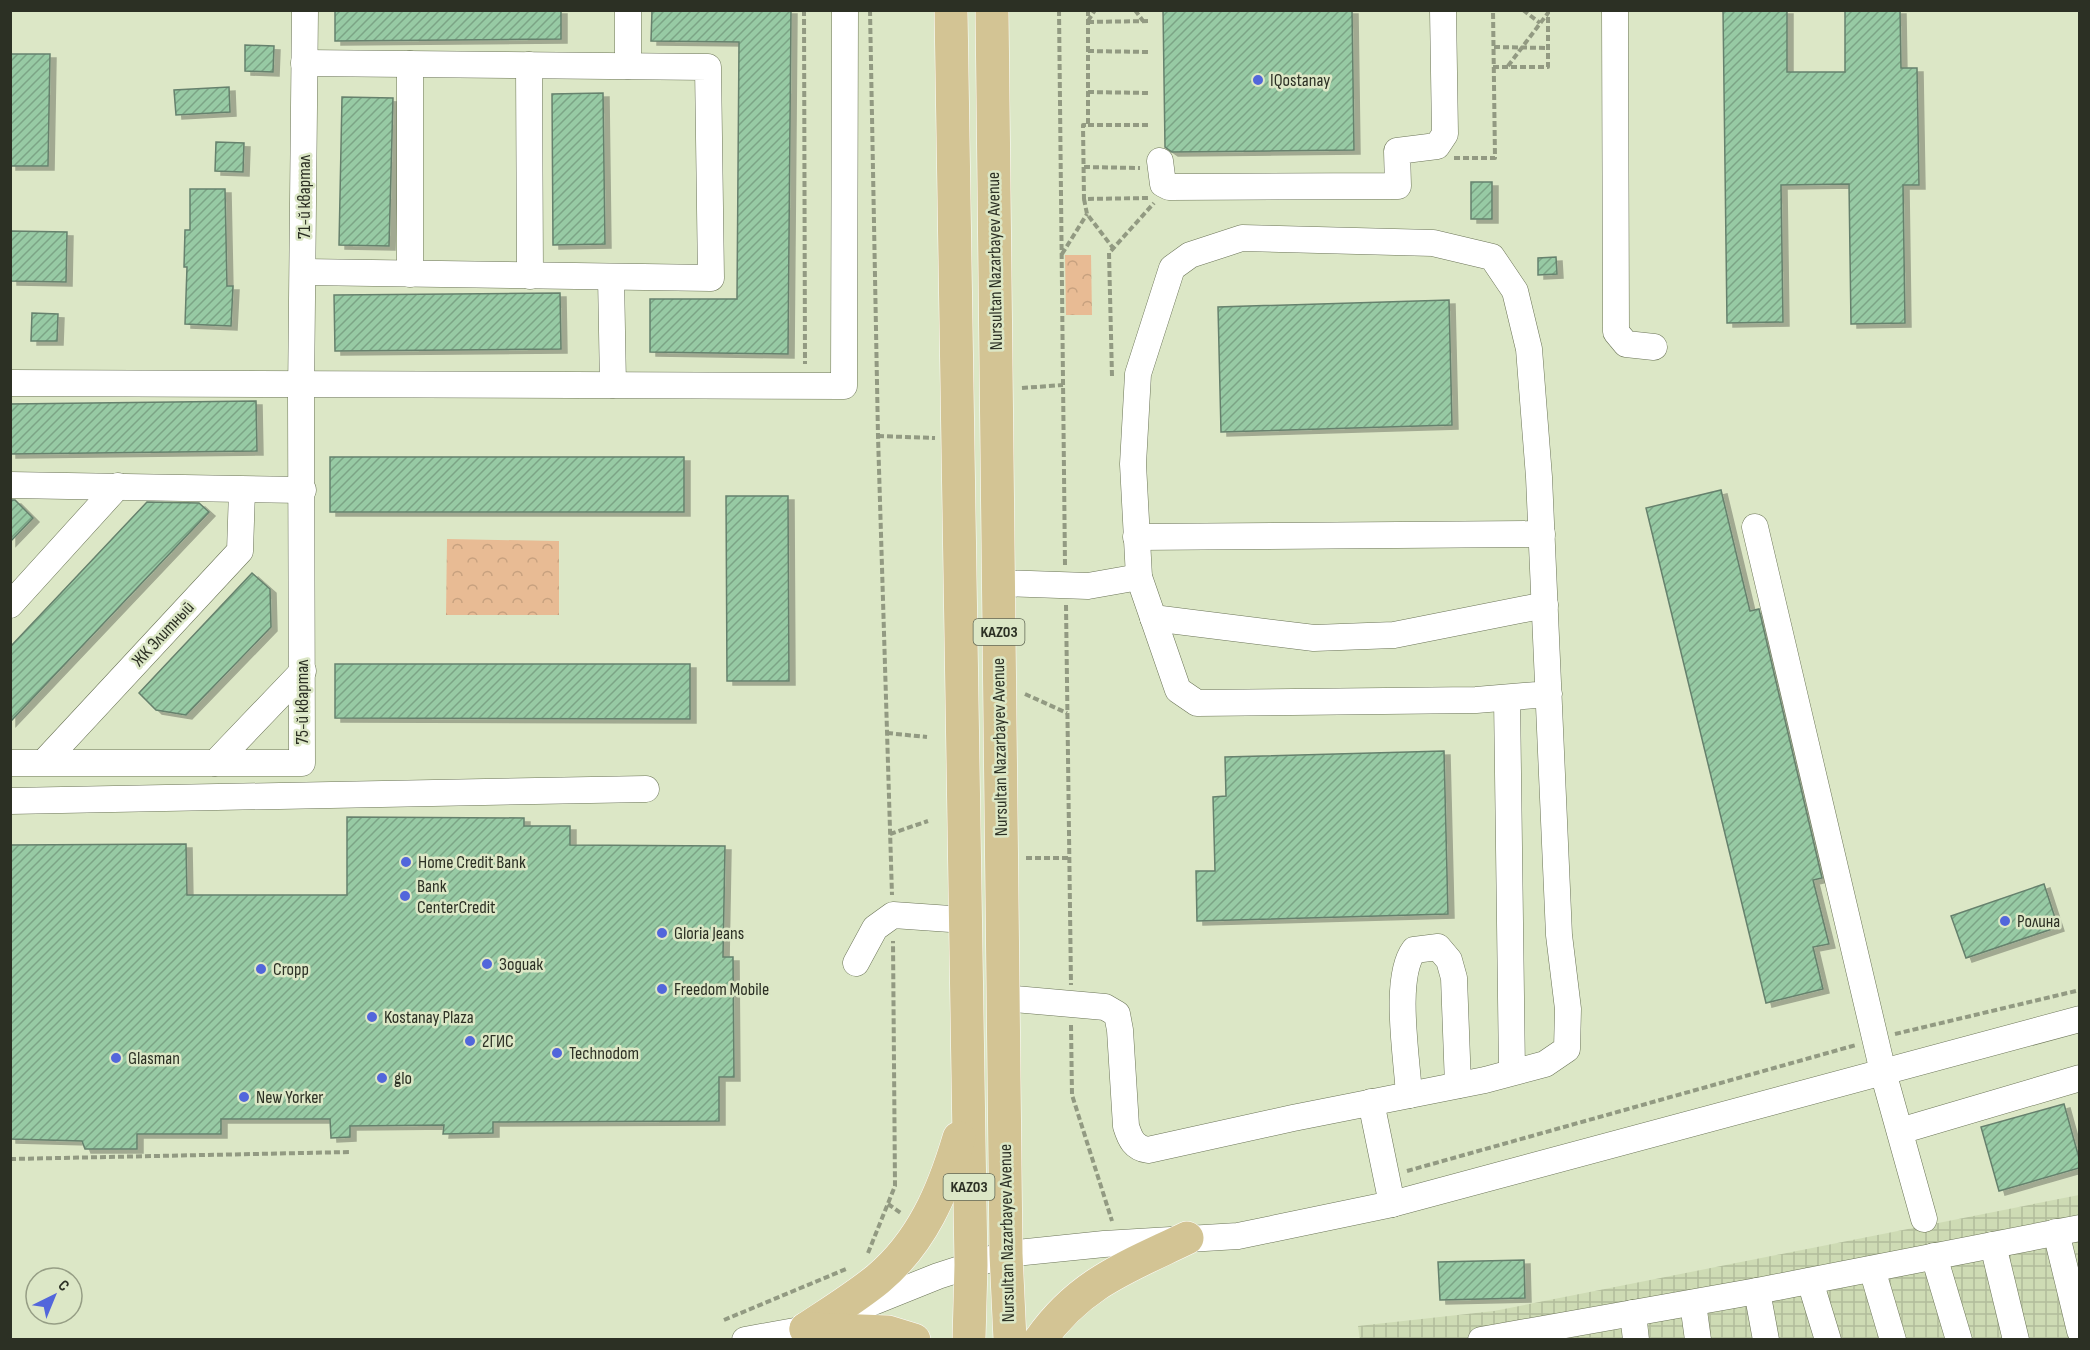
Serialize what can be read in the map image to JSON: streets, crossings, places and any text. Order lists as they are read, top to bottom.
{
  "streets": {
    "main road": ["Nursultan Nazarbayev Avenue", "KАZ03"],
    "street": ["71-й квартал", "ЖК Элитный", "75-й квартал"]
  },
  "crossings": [
    ["71-й квартал", "75-й квартал"],
    ["Nursultan Nazarbayev Avenue", "KАZ03"],
    ["ЖК Элитный", "75-й квартал"]
  ],
  "places": [
    "IQostanay",
    "Home Credit Bank",
    "Bank CenterCredit",
    "Ролина",
    "Gloria Jeans",
    "Зодиак",
    "Cropp",
    "Freedom Mobile",
    "Kostanay Plaza",
    "2ГИС",
    "Technodom",
    "Glasman",
    "glo",
    "New Yorker"
  ],
  "north": "top right"
}
